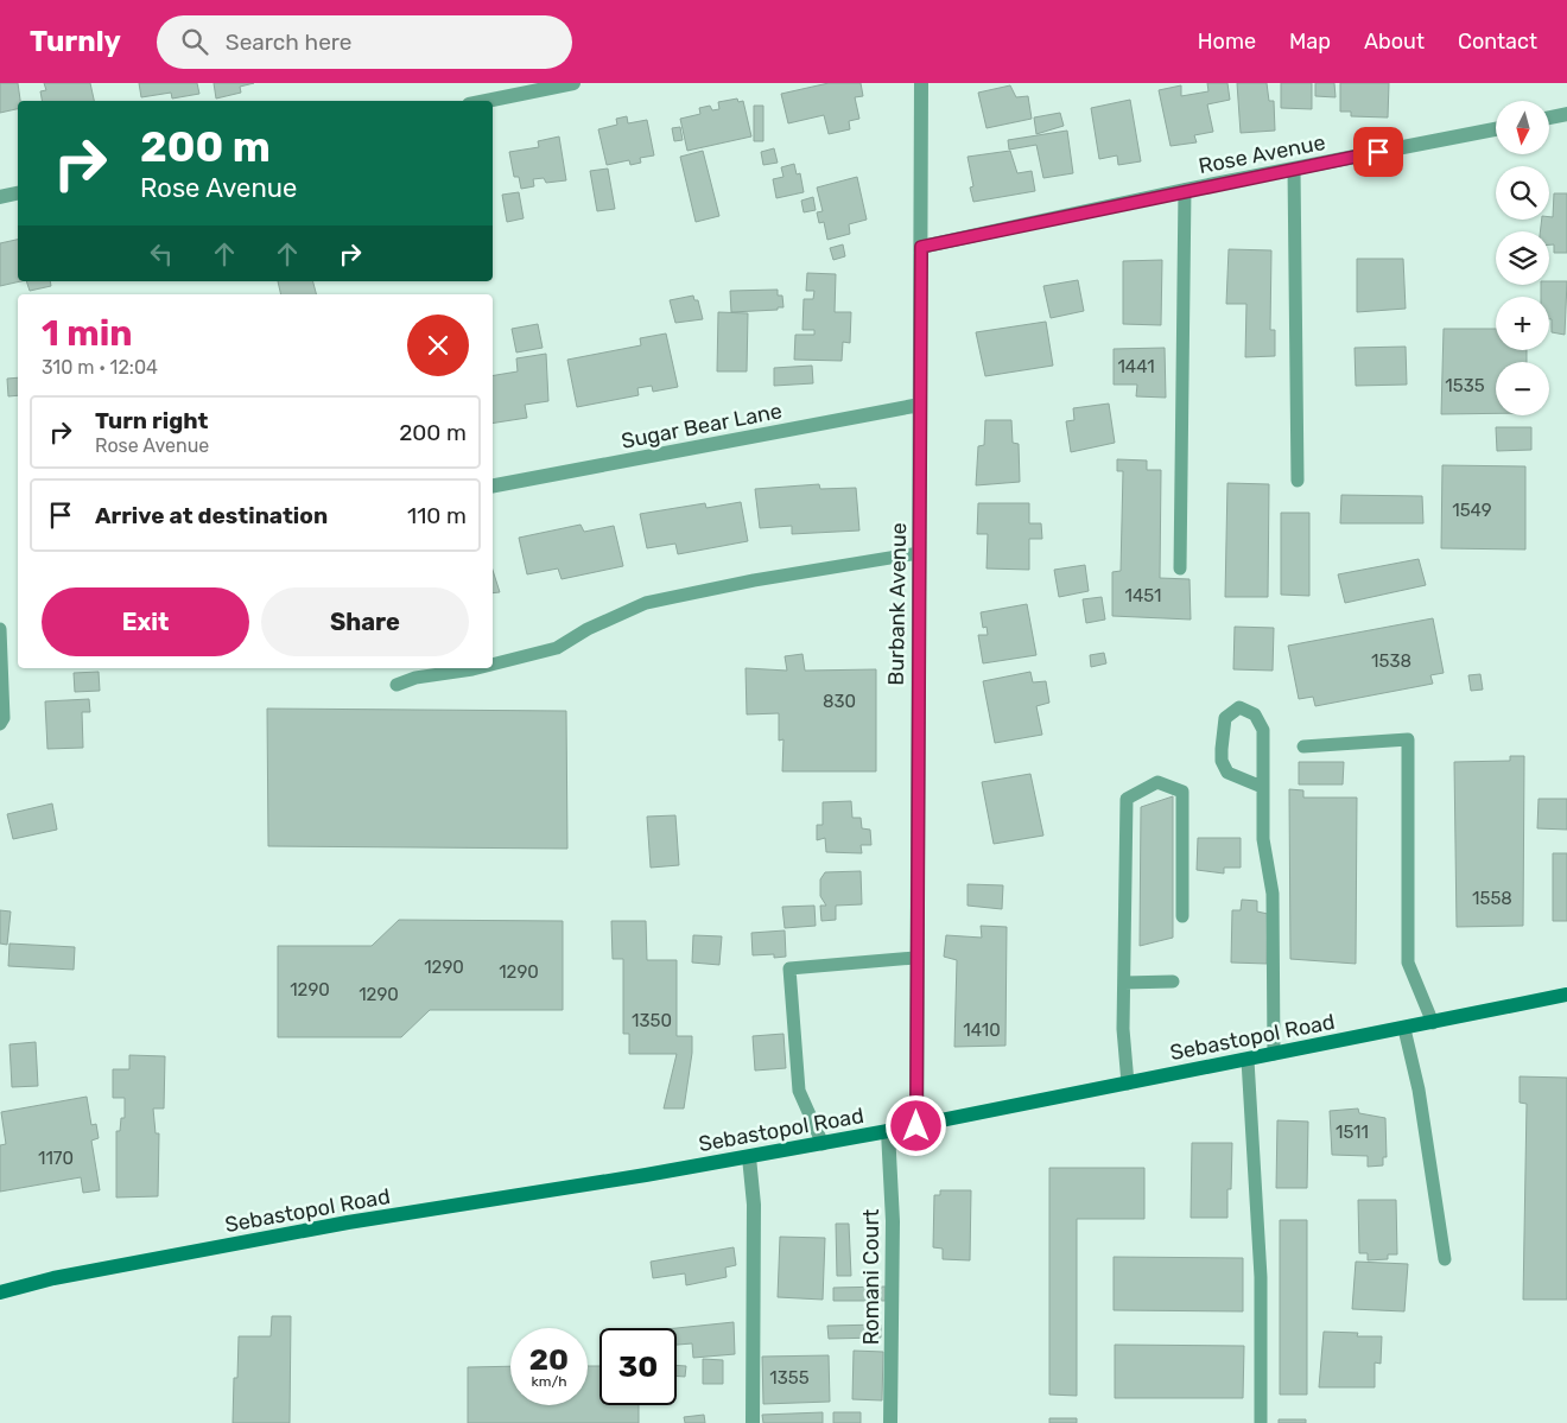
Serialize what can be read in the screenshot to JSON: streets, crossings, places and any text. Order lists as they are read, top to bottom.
{
  "streets": {
    "main road": ["Sebastopol Road"],
    "street": [
      "Rose Avenue",
      "Sugar Bear Lane",
      "Burbank Avenue",
      "Romani Court"
    ]
  },
  "crossings": [
    ["Rose Avenue", "Burbank Avenue"],
    ["Sugar Bear Lane", "Burbank Avenue"],
    ["Burbank Avenue", "Sebastopol Road"],
    ["Sebastopol Road", "Romani Court"]
  ],
  "house_numbers": [
    "1441",
    "1535",
    "1549",
    "1451",
    "1538",
    "830",
    "1558",
    "1290",
    "1290",
    "1290",
    "1290",
    "1350",
    "1410",
    "1511",
    "1170",
    "1355"
  ],
  "north": "bottom",
  "page": {
    "header": "Turnly",
    "search": "Search here",
    "nav": [
      "Home",
      "Map",
      "About",
      "Contact"
    ],
    "map_buttons": ["+", "−"],
    "turn": ["200 m", "Rose Avenue"],
    "heading": ["1 min", "310 m · 12:04"],
    "list": [
      {
        "name": "Turn right",
        "note": "Rose Avenue",
        "value": "200 m"
      },
      {
        "name": "Arrive at destination",
        "value": "110 m"
      }
    ],
    "buttons": ["Exit", "Share"],
    "speed": "20 km/h",
    "limit": "30"
  }
}
